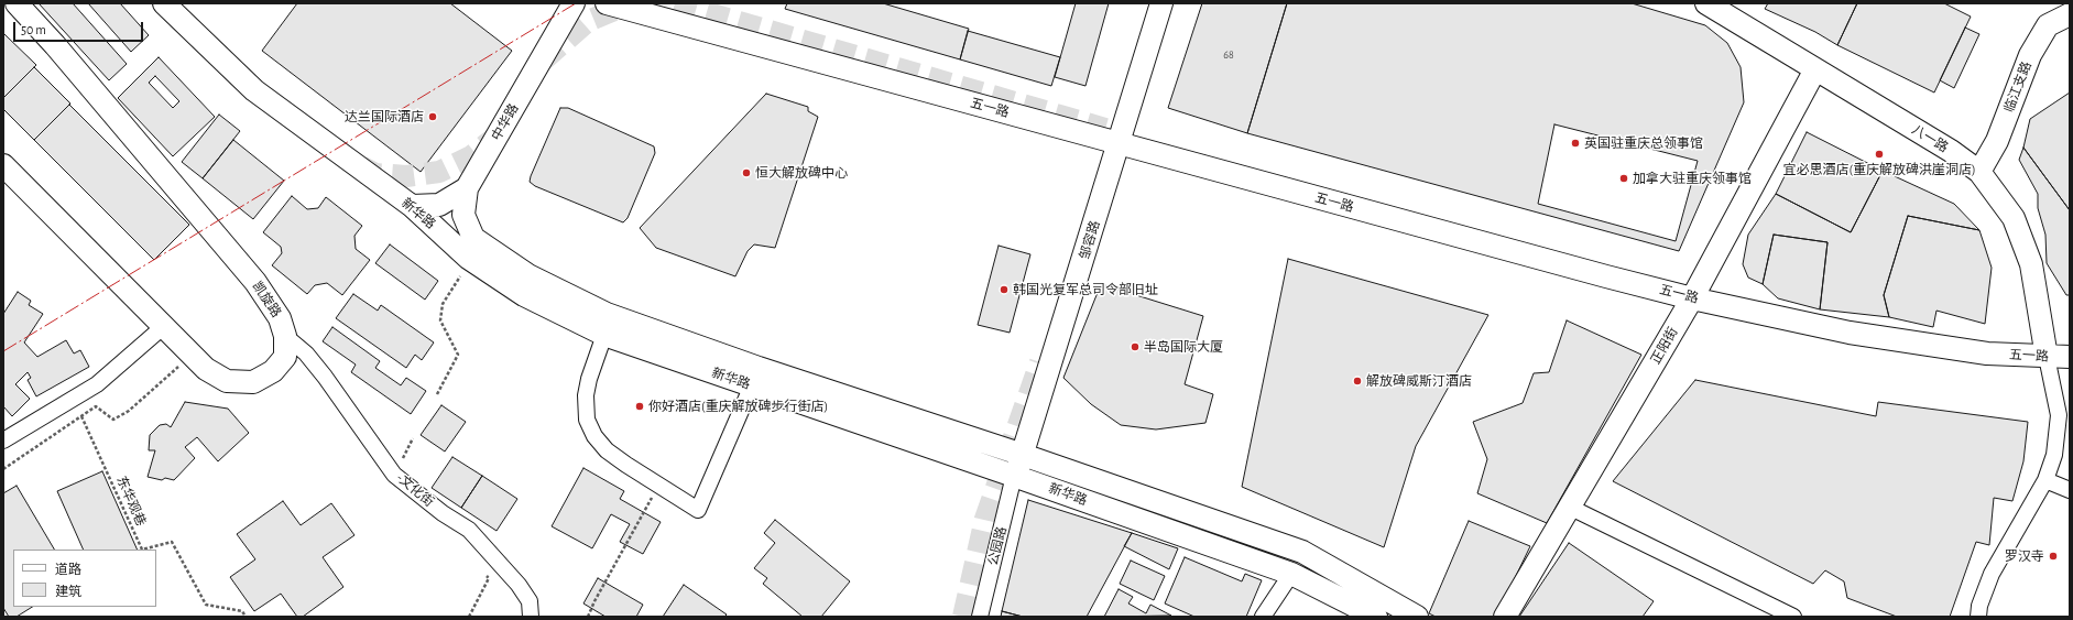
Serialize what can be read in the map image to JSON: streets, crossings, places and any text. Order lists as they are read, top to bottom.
{
  "streets": {
    "street": [
      "临江支路",
      "五一路",
      "中华路",
      "八一路",
      "新华路",
      "邹容路",
      "凯旋路",
      "正阳街",
      "-文化街",
      "公园路"
    ],
    "path": ["东华观巷"]
  },
  "crossings": [
    ["临江支路", "八一路"],
    ["五一路", "八一路"],
    ["五一路", "邹容路"],
    ["五一路", "正阳街"],
    ["中华路", "新华路"],
    ["八一路", "正阳街"],
    ["新华路", "邹容路"],
    ["新华路", "公园路"],
    ["邹容路", "公园路"],
    ["凯旋路", "-文化街"]
  ],
  "places": [
    "达兰国际酒店",
    "英国驻重庆总领事馆",
    "宜必思酒店(重庆解放碑洪崖洞店)",
    "恒大解放碑中心",
    "加拿大驻重庆领事馆",
    "韩国光复军总司令部旧址",
    "半岛国际大厦",
    "解放碑威斯汀酒店",
    "你好酒店(重庆解放碑步行街店)",
    "罗汉寺"
  ],
  "house_numbers": ["68"],
  "legend": ["道路", "建筑"],
  "scale_bar": "50 m"
}
